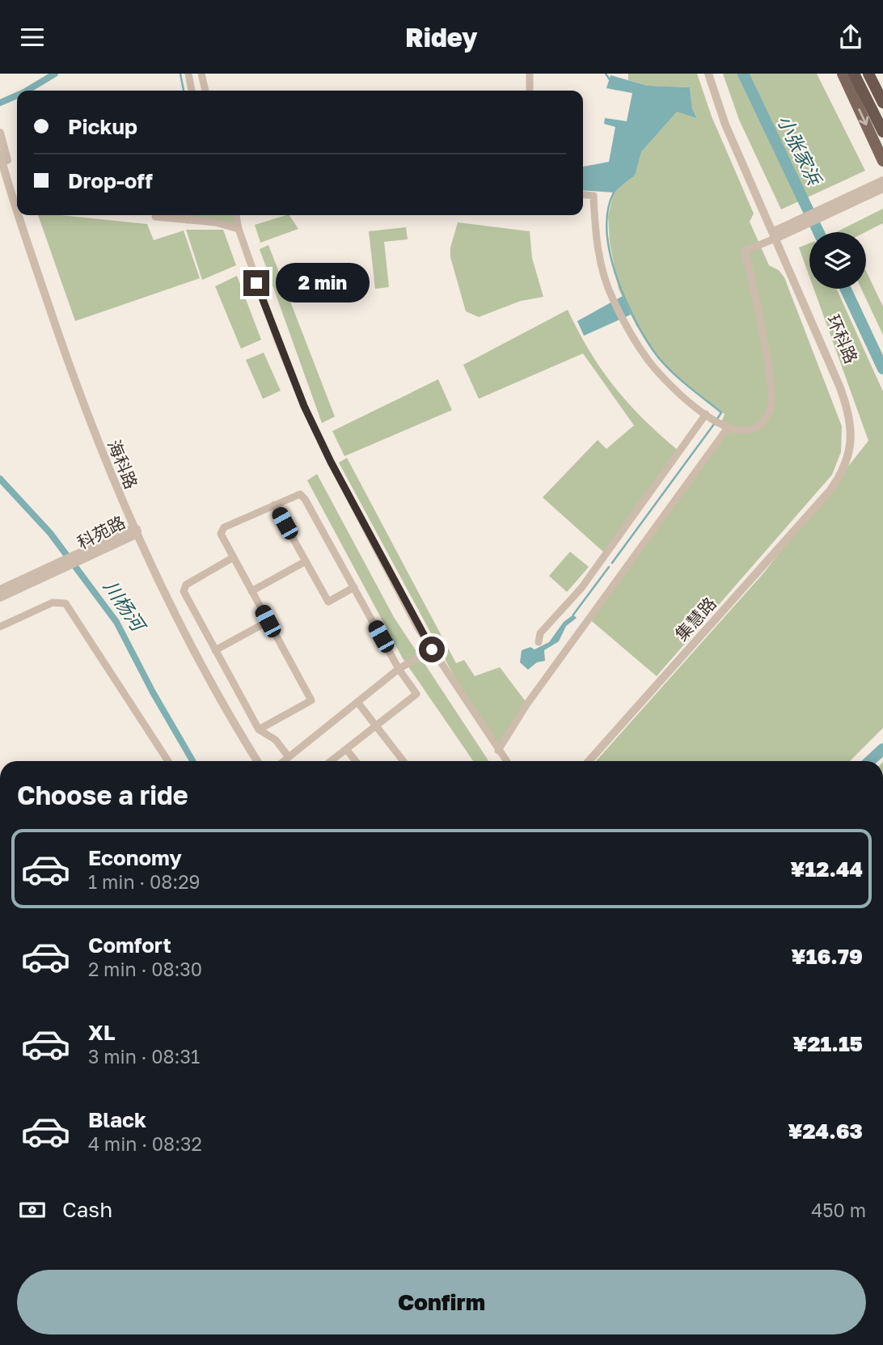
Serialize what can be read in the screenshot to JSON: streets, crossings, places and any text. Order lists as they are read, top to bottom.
{
  "streets": {
    "street": [
      "环科路",
      "海科路",
      "科苑路",
      "集慧路"
    ]
  },
  "crossings": [
    ["环科路", "集慧路"],
    ["海科路", "科苑路"]
  ],
  "water": ["小张家浜", "川杨河"],
  "page": {
    "header": "Ridey",
    "banner": ["Pickup", "Drop-off"],
    "bubble": "2 min",
    "heading": "Choose a ride",
    "list": [
      {
        "name": "Economy",
        "note": "1 min · 08:29",
        "value": "¥12.44"
      },
      {
        "name": "Comfort",
        "note": "2 min · 08:30",
        "value": "¥16.79"
      },
      {
        "name": "XL",
        "note": "3 min · 08:31",
        "value": "¥21.15"
      },
      {
        "name": "Black",
        "note": "4 min · 08:32",
        "value": "¥24.63"
      }
    ],
    "pay": ["Cash", "450 m"],
    "buttons": "Confirm"
  }
}
